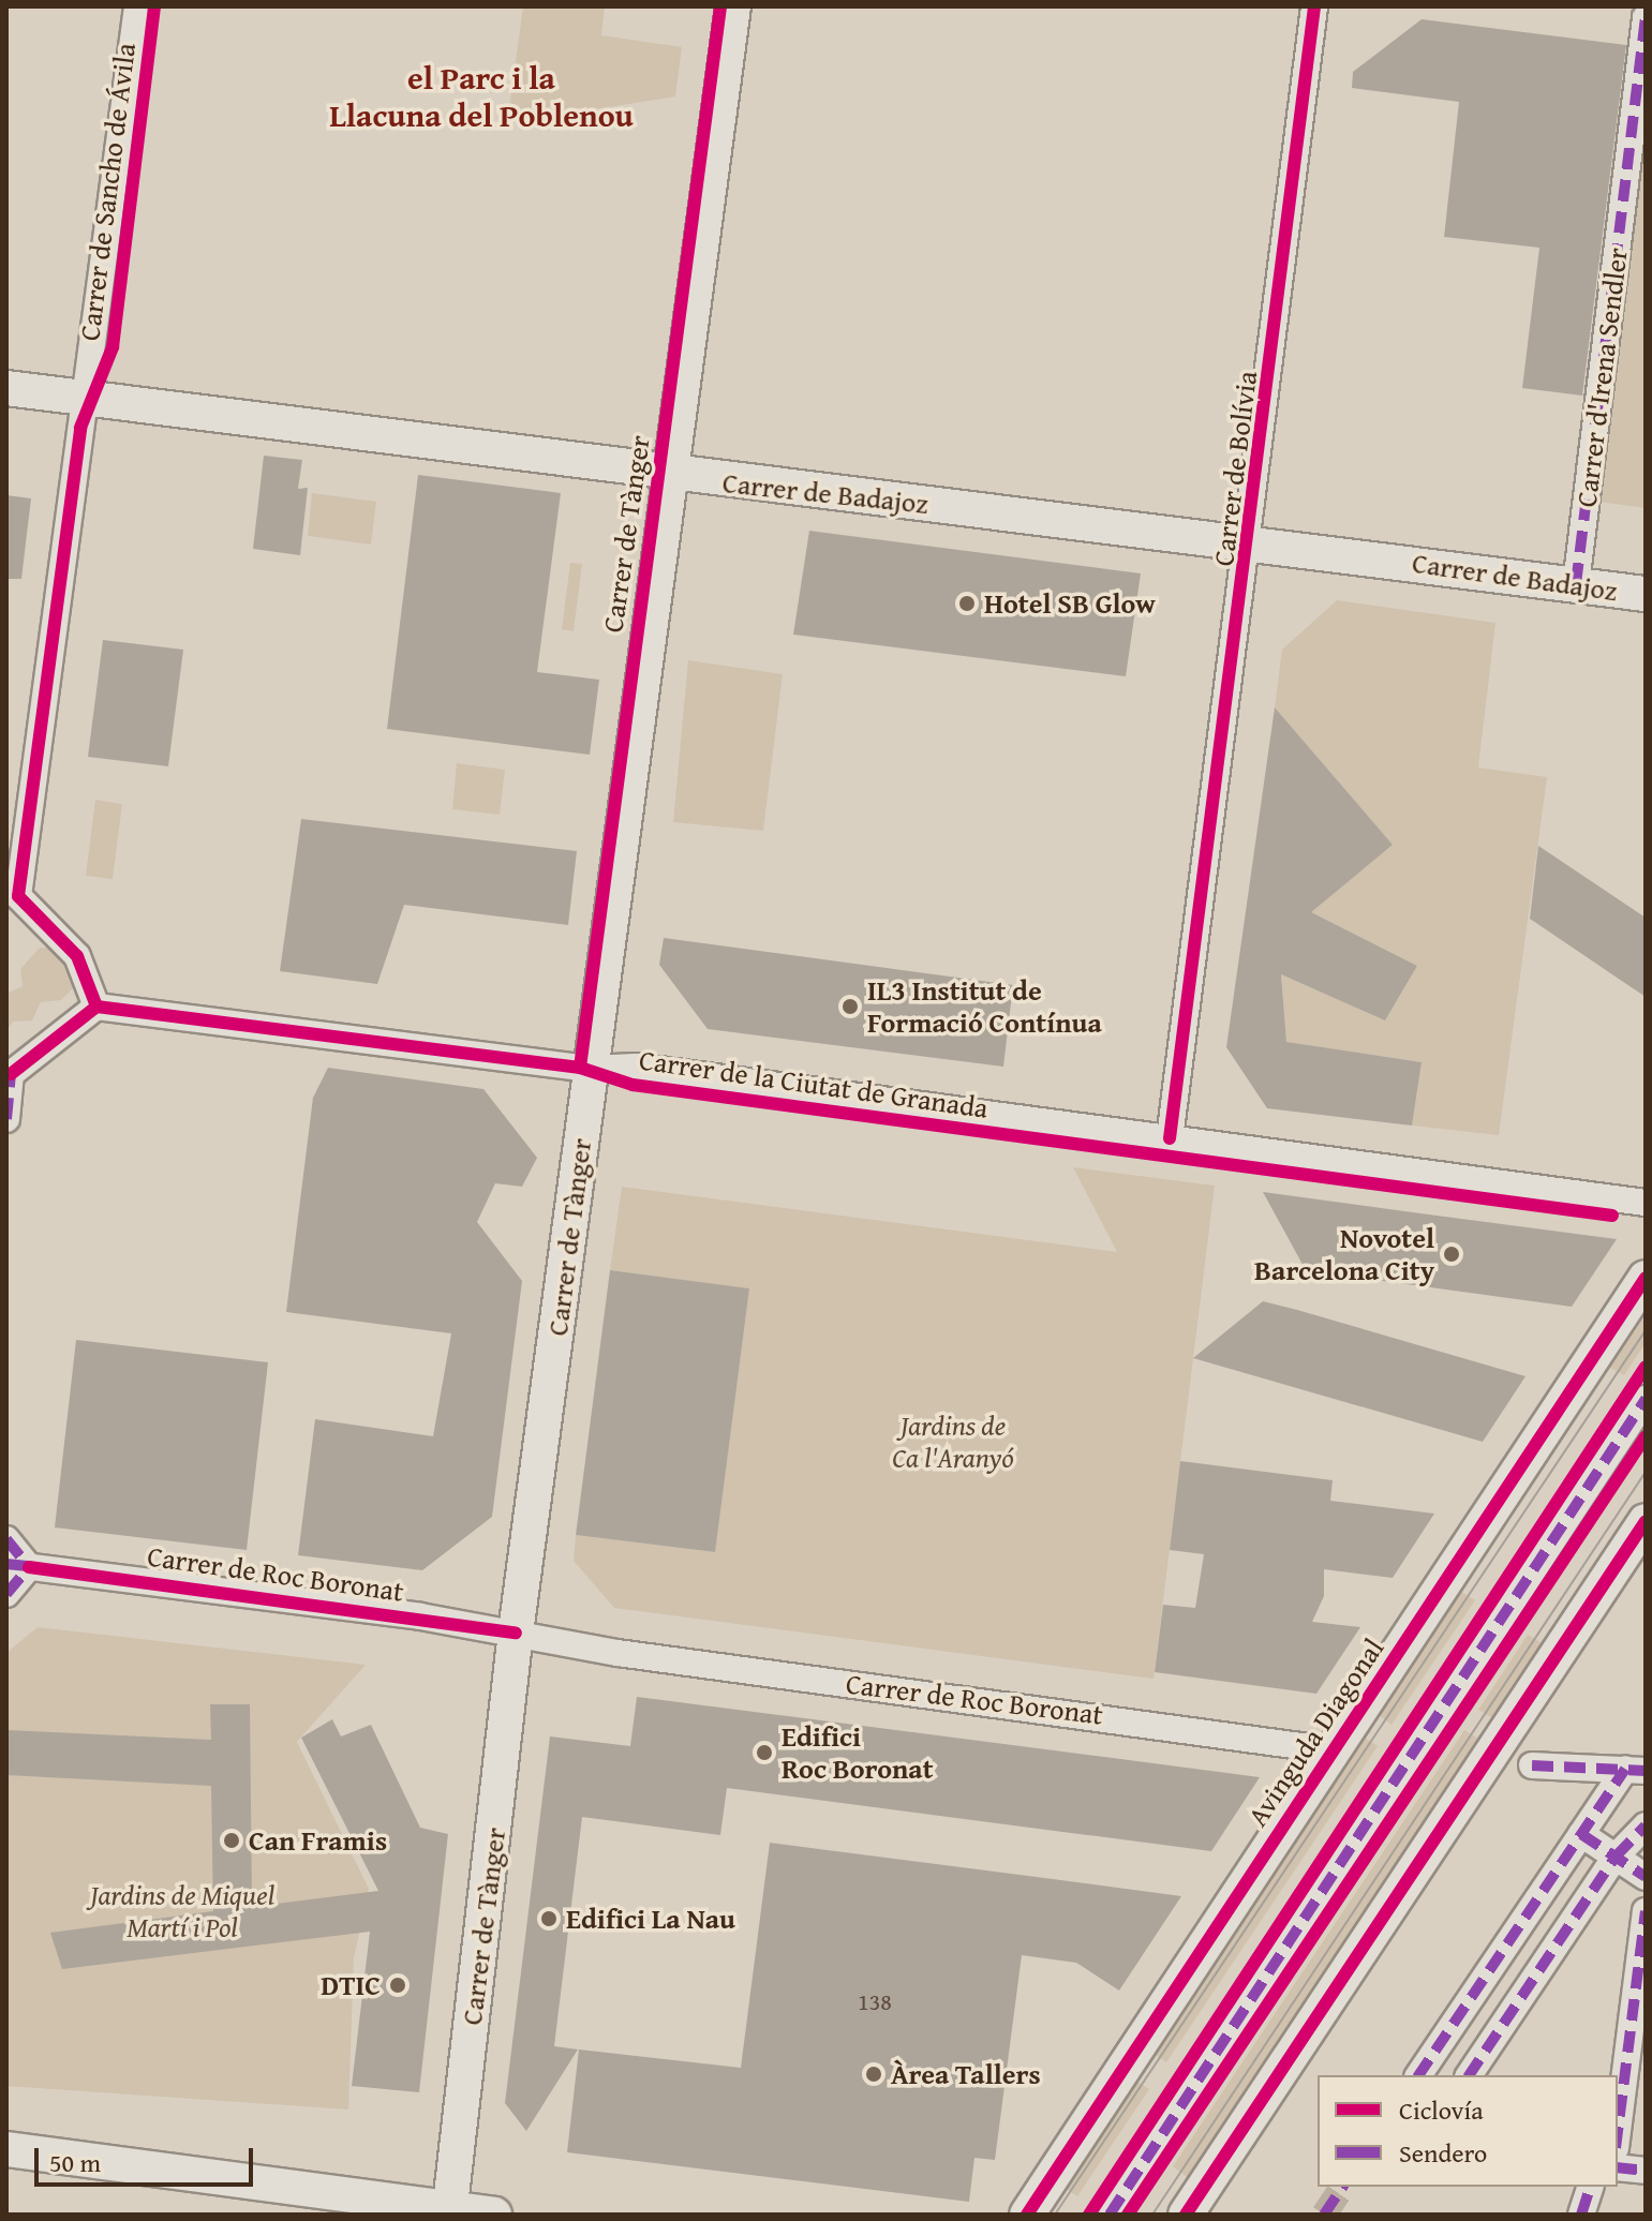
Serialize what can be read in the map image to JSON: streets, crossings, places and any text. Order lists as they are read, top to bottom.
{
  "streets": {
    "street": [
      "Carrer de Sancho de Ávila",
      "Carrer d'Irena Sendler",
      "Carrer de Bolívia",
      "Carrer de Badajoz",
      "Carrer de Tànger",
      "Carrer de la Ciutat de Granada",
      "Carrer de Roc Boronat",
      "Avinguda Diagonal"
    ]
  },
  "crossings": [
    ["Carrer de Sancho de Ávila", "Carrer de Badajoz"],
    ["Carrer d'Irena Sendler", "Carrer de Badajoz"],
    ["Carrer de Bolívia", "Carrer de Badajoz"],
    ["Carrer de Bolívia", "Carrer de la Ciutat de Granada"],
    ["Carrer de Badajoz", "Carrer de Tànger"],
    ["Carrer de Tànger", "Carrer de la Ciutat de Granada"],
    ["Carrer de Tànger", "Carrer de Roc Boronat"],
    ["Carrer de Roc Boronat", "Avinguda Diagonal"]
  ],
  "districts": ["el Parc i la Llacuna del Poblenou"],
  "parks": ["Jardins de Ca l'Aranyó", "Jardins de Miquel Martí i Pol"],
  "places": [
    "Hotel SB Glow",
    "IL3 Institut de Formació Contínua",
    "Novotel Barcelona City",
    "Edifici Roc Boronat",
    "Can Framis",
    "Edifici La Nau",
    "DTIC",
    "Àrea Tallers"
  ],
  "house_numbers": ["138"],
  "legend": ["Ciclovía", "Sendero"],
  "scale_bar": "50 m"
}
